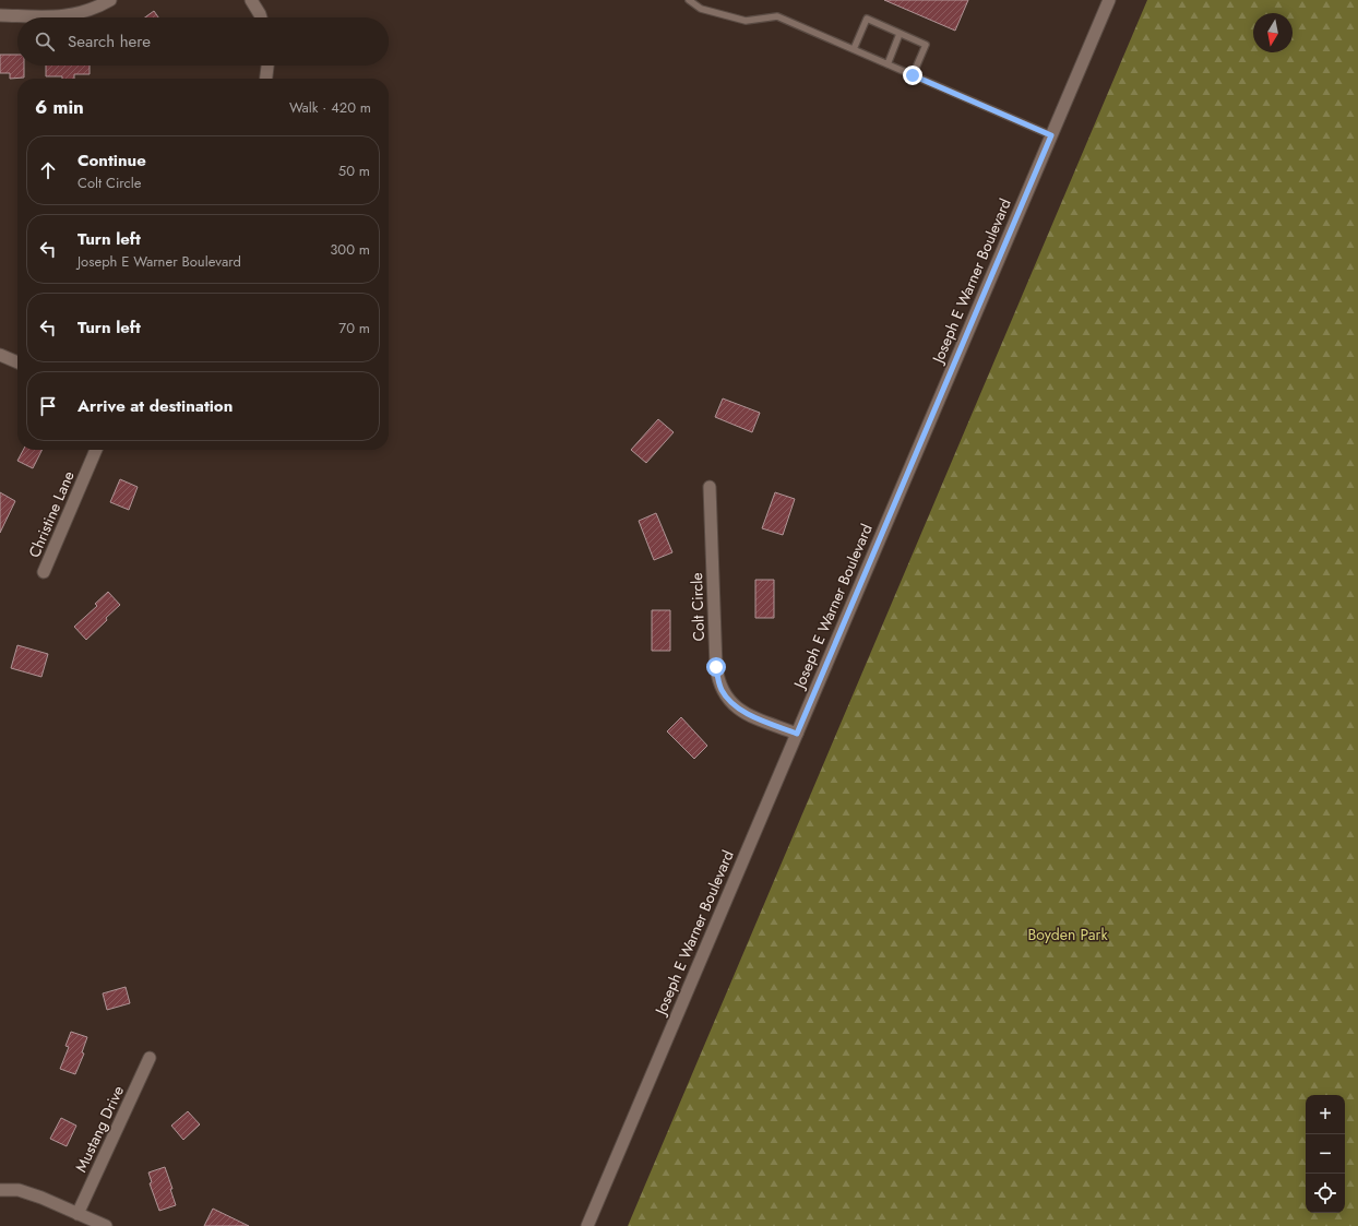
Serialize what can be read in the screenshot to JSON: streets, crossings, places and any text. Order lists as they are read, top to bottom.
{
  "streets": {
    "main road": [
      "Joseph E Warner Boulevard",
      "Christine Lane",
      "Colt Circle",
      "Mustang Drive"
    ]
  },
  "crossings": [
    ["Joseph E Warner Boulevard", "Colt Circle"]
  ],
  "parks": ["Boyden Park"],
  "north": "bottom",
  "page": {
    "search": "Search here",
    "heading": ["6 min", "Walk · 420 m"],
    "list": [
      ["Continue", "Colt Circle", "50 m"],
      ["Turn left", "Joseph E Warner Boulevard", "300 m"],
      ["Turn left", "70 m"],
      "Arrive at destination"
    ],
    "map_buttons": ["+", "−"]
  }
}
